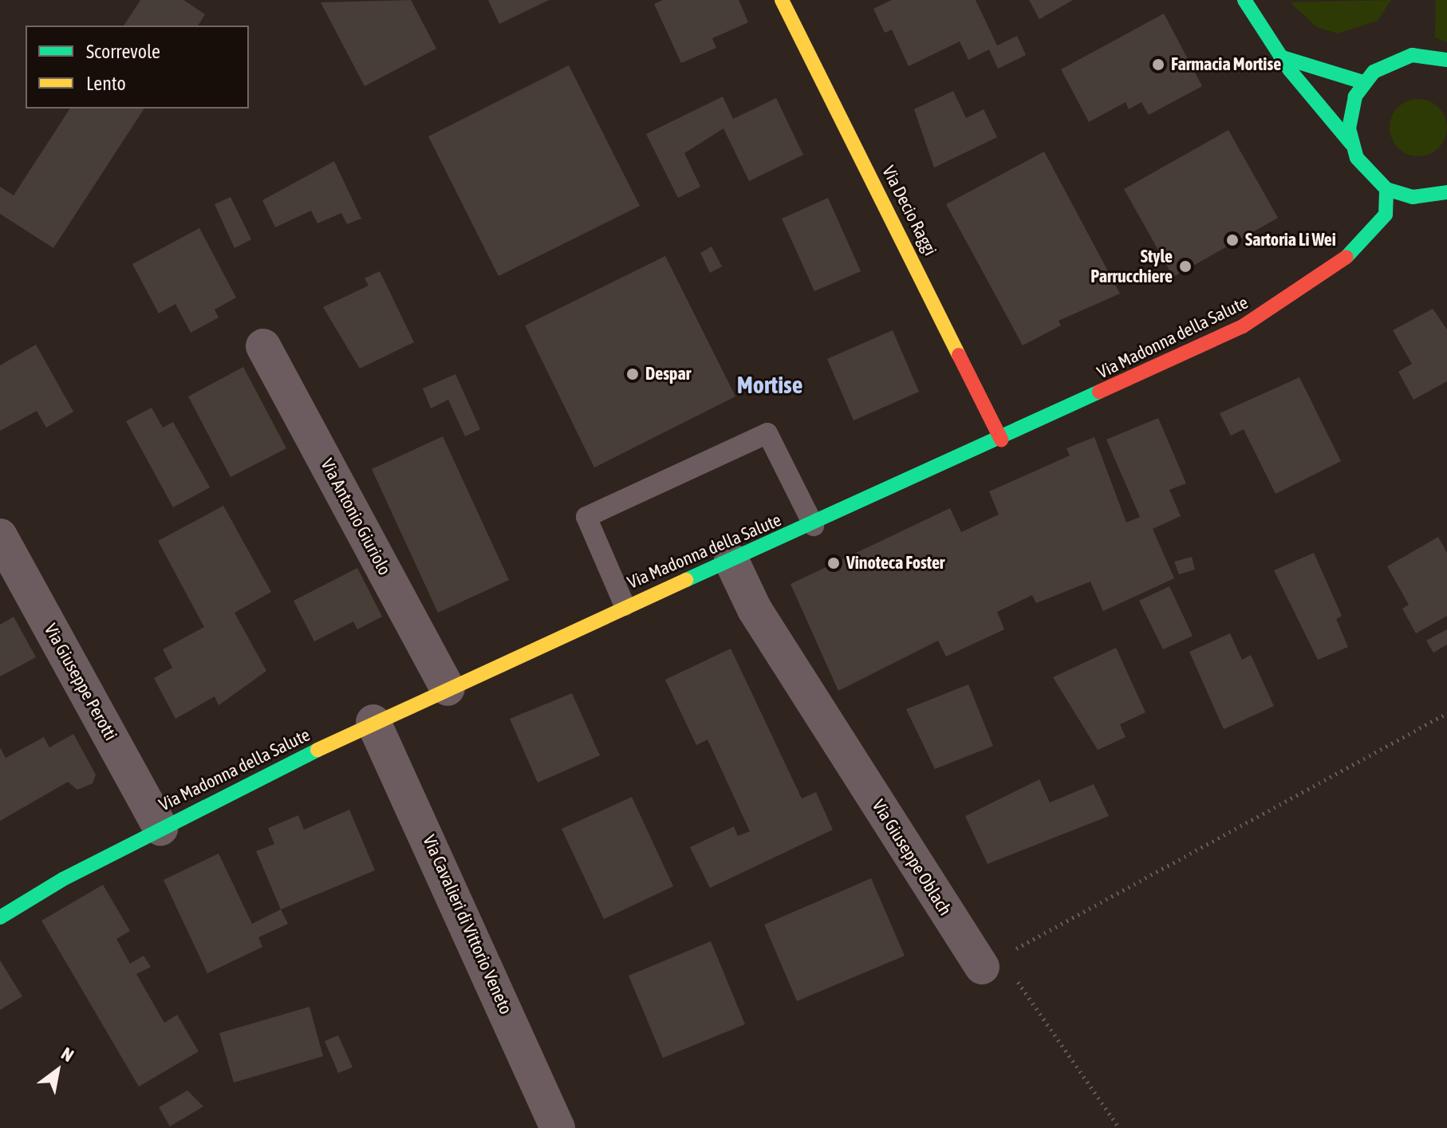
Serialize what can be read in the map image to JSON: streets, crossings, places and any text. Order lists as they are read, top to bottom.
{
  "streets": {
    "street": [
      "Via Decio Raggi",
      "Via Madonna della Salute",
      "Via Antonio Giuriolo",
      "Via Giuseppe Perotti",
      "Via Giuseppe Oblach",
      "Via Cavalieri di Vittorio Veneto"
    ]
  },
  "crossings": [
    ["Via Decio Raggi", "Via Madonna della Salute"],
    ["Via Madonna della Salute", "Via Antonio Giuriolo"],
    ["Via Madonna della Salute", "Via Giuseppe Perotti"],
    ["Via Madonna della Salute", "Via Giuseppe Oblach"],
    ["Via Madonna della Salute", "Via Cavalieri di Vittorio Veneto"]
  ],
  "districts": ["Mortise"],
  "places": [
    "Farmacia Mortise",
    "Sartoria Li Wei",
    "Style Parrucchiere",
    "Despar",
    "Vinoteca Foster"
  ],
  "legend": ["Scorrevole", "Lento"],
  "north": "top right"
}
